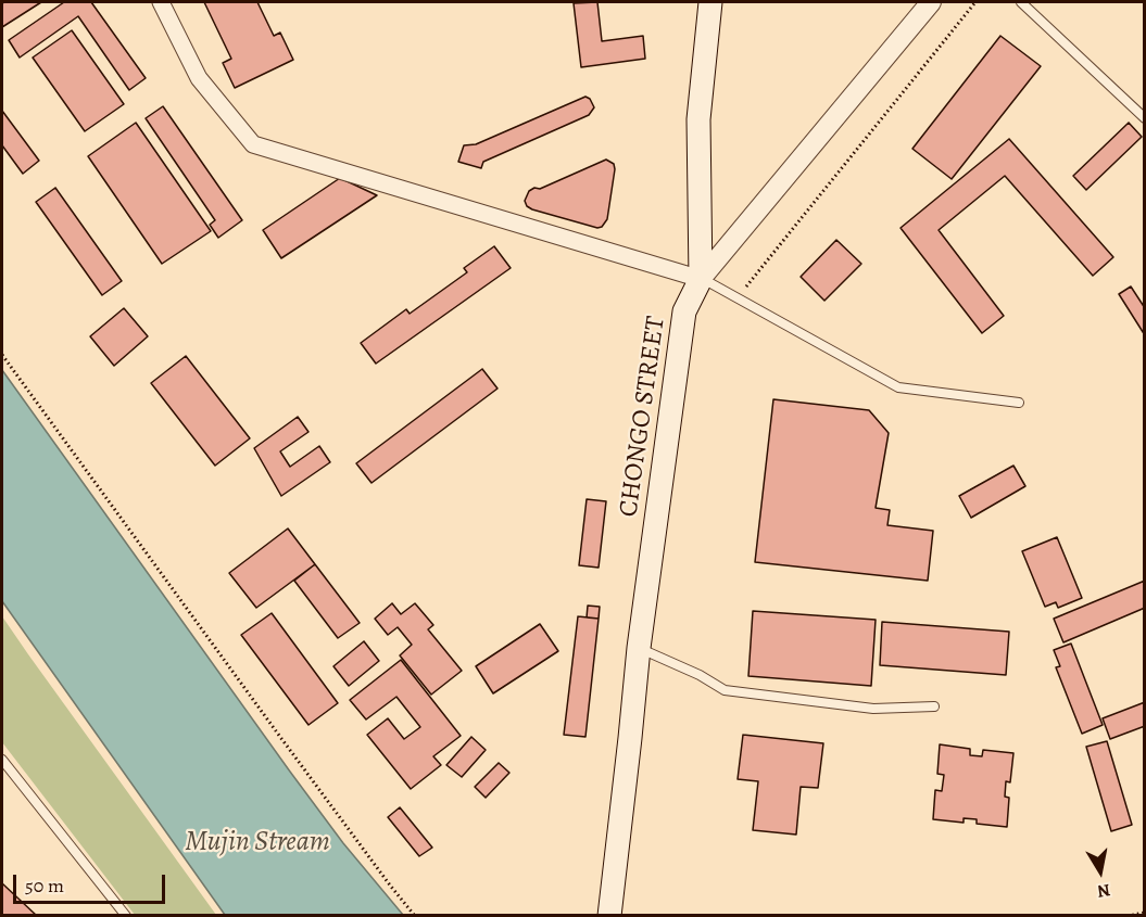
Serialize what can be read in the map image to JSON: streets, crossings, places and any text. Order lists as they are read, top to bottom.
{
  "streets": {
    "main road": ["CHONGO STREET"]
  },
  "water": ["Mujin Stream"],
  "scale_bar": "50 m",
  "north": "bottom"
}
